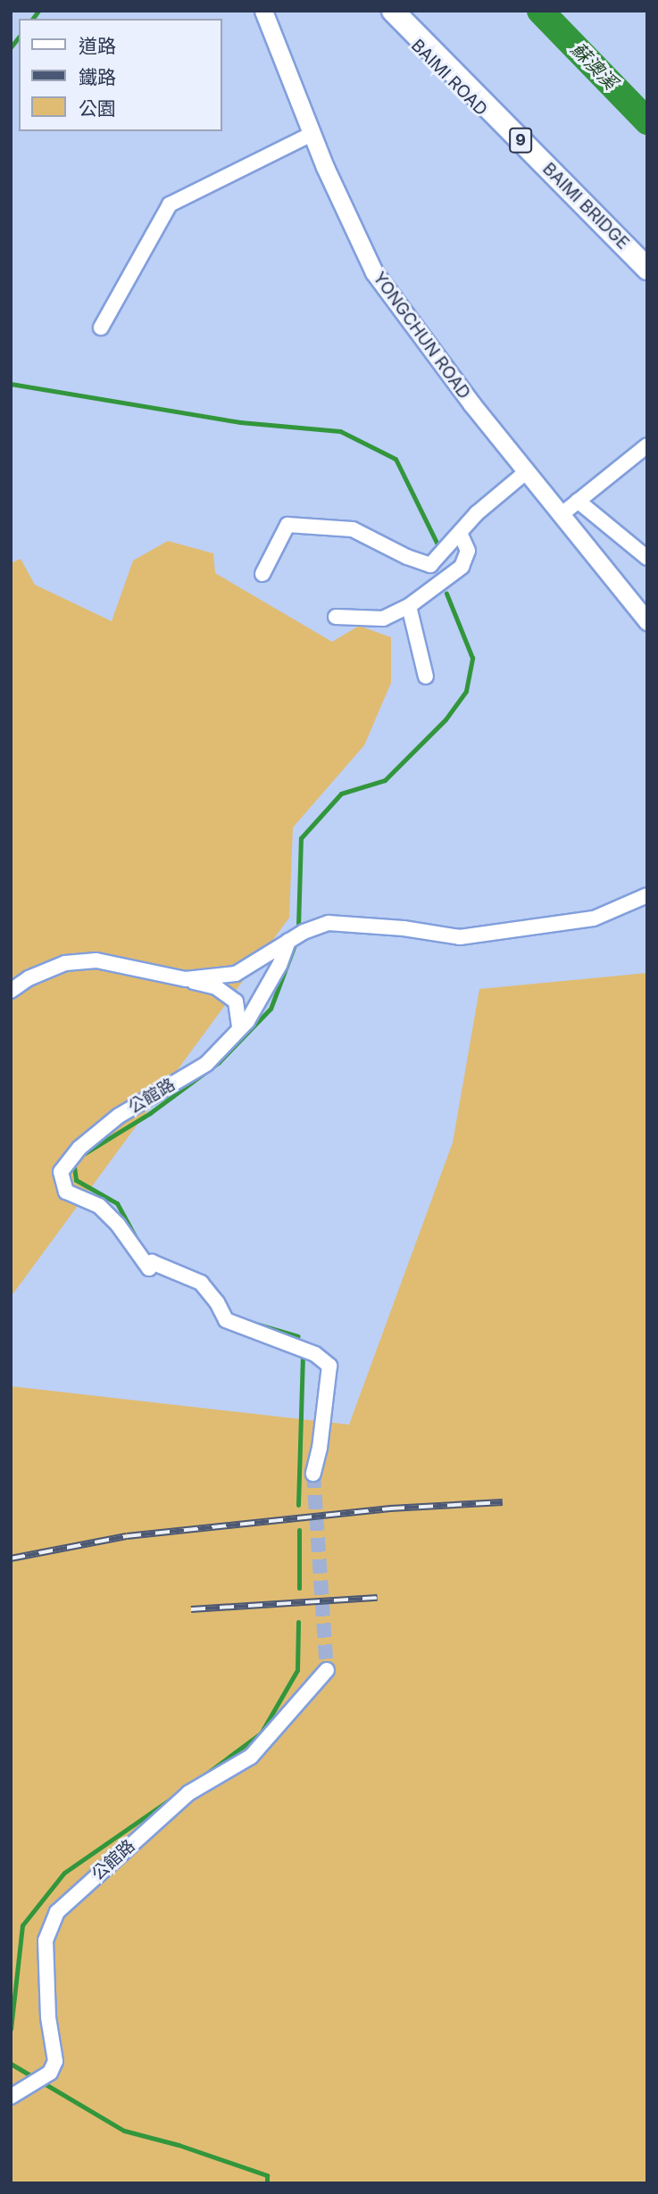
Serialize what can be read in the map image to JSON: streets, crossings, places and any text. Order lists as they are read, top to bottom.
{
  "streets": {
    "main road": ["9", "BAIMI BRIDGE"],
    "street": ["BAIMI ROAD", "YONGCHUN ROAD", "公館路"]
  },
  "water": ["蘇澳溪"],
  "legend": ["道路", "鐵路", "公園"]
}
